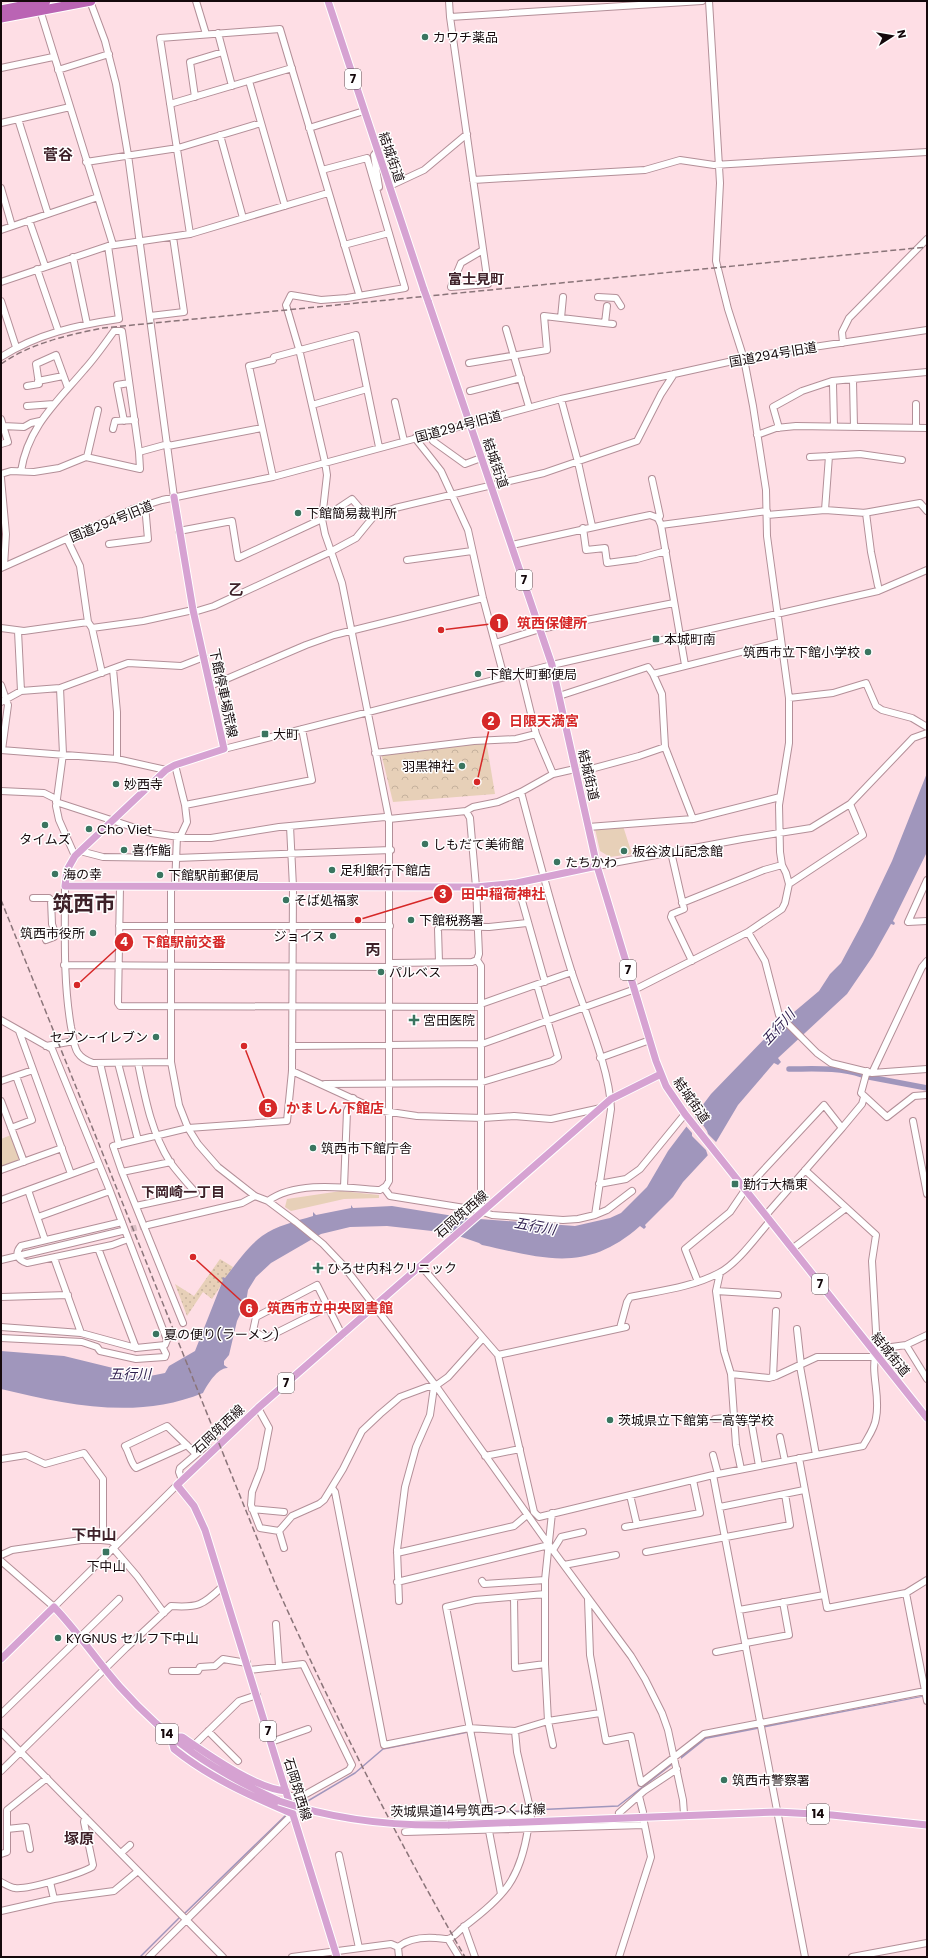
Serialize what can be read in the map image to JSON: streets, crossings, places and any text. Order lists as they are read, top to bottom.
{
  "streets": {
    "main road": [
      "7",
      "結城街道",
      "下館停車場荒線",
      "石岡筑西線",
      "14",
      "茨城県道14号筑西つくば線"
    ],
    "street": ["国道294号旧道"]
  },
  "crossings": [
    ["結城街道", "国道294号旧道"],
    ["結城街道", "石岡筑西線"],
    ["国道294号旧道", "下館停車場荒線"]
  ],
  "districts": [
    "菅谷",
    "富士見町",
    "乙",
    "筑西市",
    "丙",
    "下岡崎一丁目",
    "下中山",
    "塚原"
  ],
  "water": ["五行川"],
  "places": {
    "other": [
      "カワチ薬品",
      "下館簡易裁判所",
      "筑西保健所",
      "筑西市立下館小学校",
      "下館大町郵便局",
      "羽黒神社",
      "日限天満宮",
      "妙西寺",
      "タイムズ",
      "Cho Viet",
      "しもだて美術館",
      "喜作鮨",
      "板谷波山記念館",
      "たちかわ",
      "足利銀行下館店",
      "海の幸",
      "下館駅前郵便局",
      "そば処福家",
      "田中稲荷神社",
      "下館税務署",
      "筑西市役所",
      "ジョイス",
      "パルベス",
      "下館駅前交番",
      "セブン-イレブン",
      "かましん下館店",
      "筑西市下館庁舎",
      "筑西市立中央図書館",
      "夏の便り(ラーメン)",
      "茨城県立下館第一高等学校",
      "KYGNUS セルフ下中山",
      "筑西市警察署"
    ],
    "transit": [
      "本城町南",
      "大町",
      "勤行大橋東",
      "下中山"
    ],
    "health": ["宮田医院", "ひろせ内科クリニック"]
  },
  "north": "right"
}
